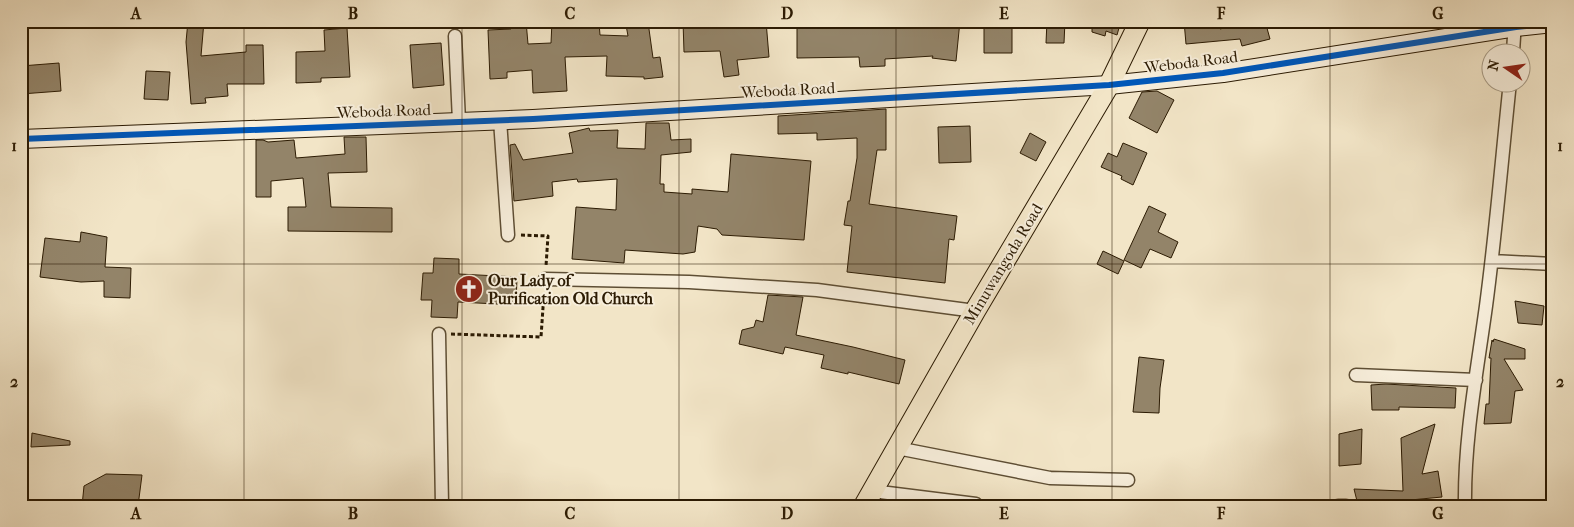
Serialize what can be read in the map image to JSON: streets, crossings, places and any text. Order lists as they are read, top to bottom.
{
  "streets": {
    "main road": ["Minuwangoda Road"],
    "street": ["Weboda Road"]
  },
  "crossings": [
    ["Weboda Road", "Minuwangoda Road"]
  ],
  "places": {
    "church": ["Our Lady of Purification Old Church"]
  },
  "north": "left",
  "grid": {
    "columns": [
      "A",
      "B",
      "C",
      "D",
      "E",
      "F",
      "G"
    ],
    "rows": ["1", "2"]
  }
}
